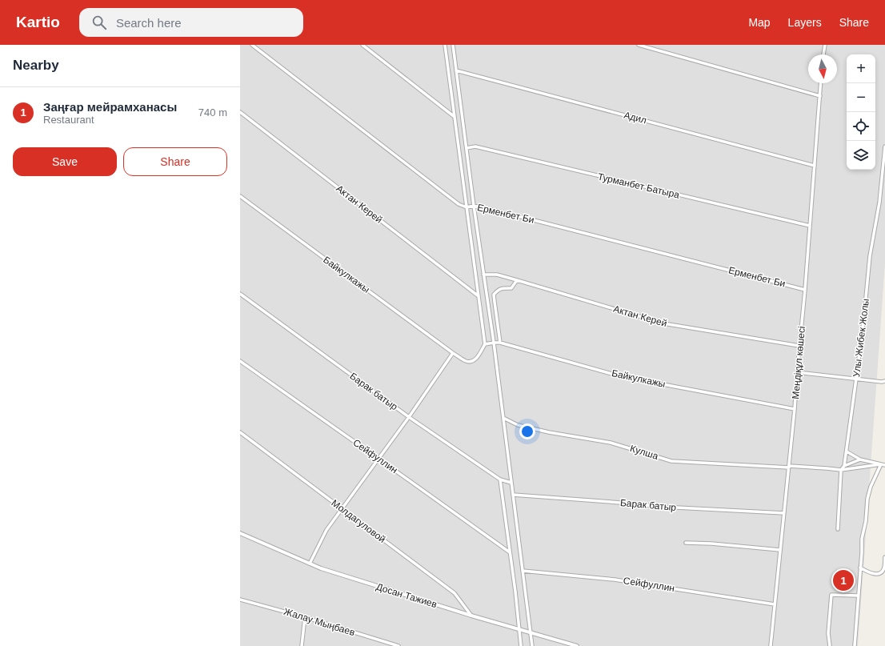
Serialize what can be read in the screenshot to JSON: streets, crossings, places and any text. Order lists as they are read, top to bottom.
{
  "streets": {
    "street": [
      "Адил",
      "Турманбет Батыра",
      "Актан Керей",
      "Ерменбет Би",
      "Байкулкажы",
      "Улы Жибек Жолы",
      "Меңдіқұл көшесі",
      "Барак батыр",
      "Кулша",
      "Сейфуллин",
      "Молдагуловой",
      "Досан Тажиев",
      "Жалау Мыңбаев"
    ]
  },
  "crossings": [
    ["Адил", "Меңдіқұл көшесі"],
    ["Турманбет Батыра", "Меңдіқұл көшесі"],
    ["Актан Керей", "Меңдіқұл көшесі"],
    ["Ерменбет Би", "Меңдіқұл көшесі"],
    ["Байкулкажы", "Меңдіқұл көшесі"],
    ["Улы Жибек Жолы", "Кулша"],
    ["Меңдіқұл көшесі", "Барак батыр"],
    ["Меңдіқұл көшесі", "Кулша"],
    ["Меңдіқұл көшесі", "Сейфуллин"],
    ["Молдагуловой", "Досан Тажиев"]
  ],
  "north": "bottom",
  "page": {
    "header": "Kartio",
    "search": "Search here",
    "nav": ["Map", "Layers", "Share"],
    "heading": "Nearby",
    "map_buttons": ["+", "−"],
    "list": [
      {
        "mark": "1",
        "name": "Заңғар мейрамханасы",
        "note": "Restaurant",
        "value": "740 m"
      }
    ],
    "buttons": ["Save", "Share"],
    "pins": "1"
  }
}
